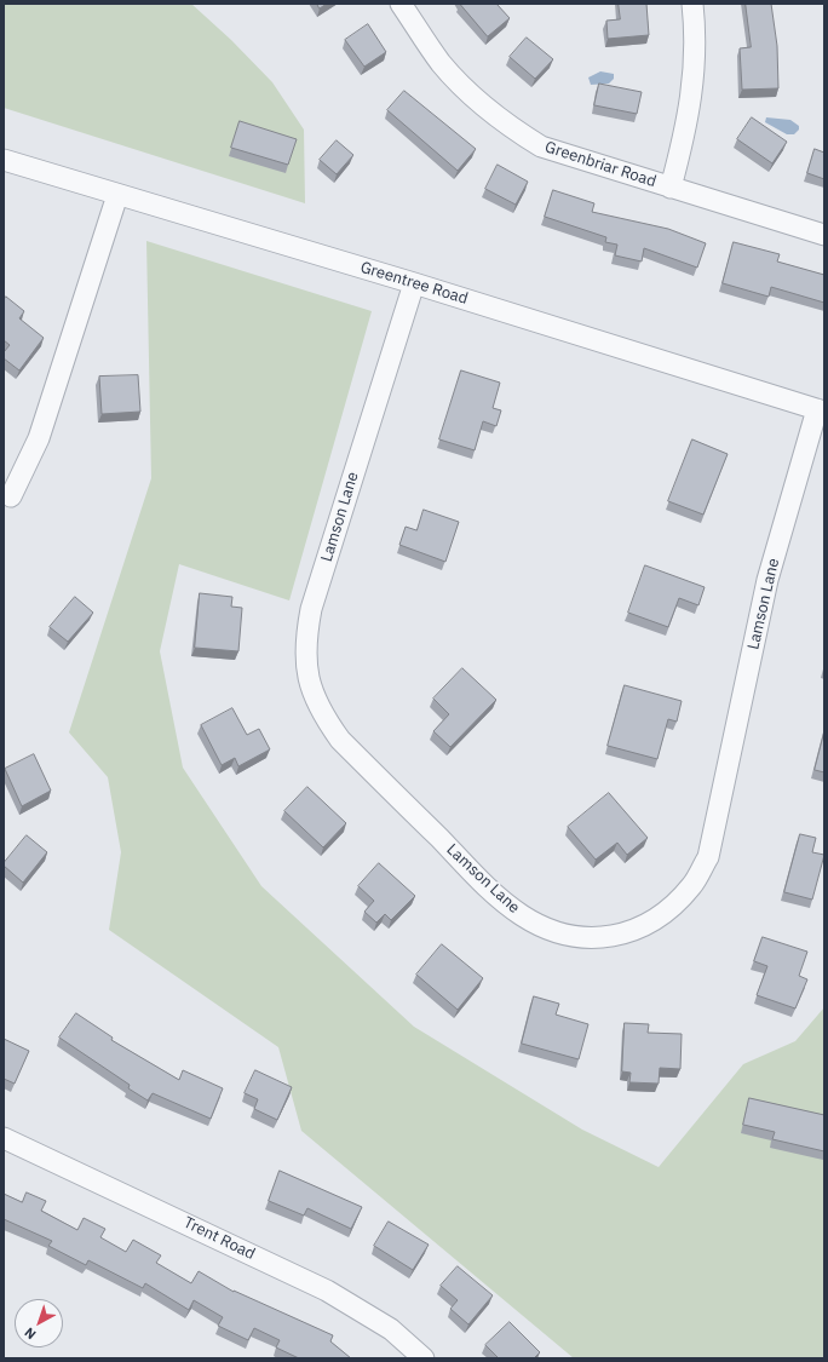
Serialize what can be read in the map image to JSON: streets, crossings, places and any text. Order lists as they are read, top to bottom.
{
  "streets": {
    "street": [
      "Greenbriar Road",
      "Greentree Road",
      "Lamson Lane",
      "Trent Road"
    ]
  },
  "crossings": [
    ["Greentree Road", "Lamson Lane"]
  ],
  "north": "bottom left"
}
